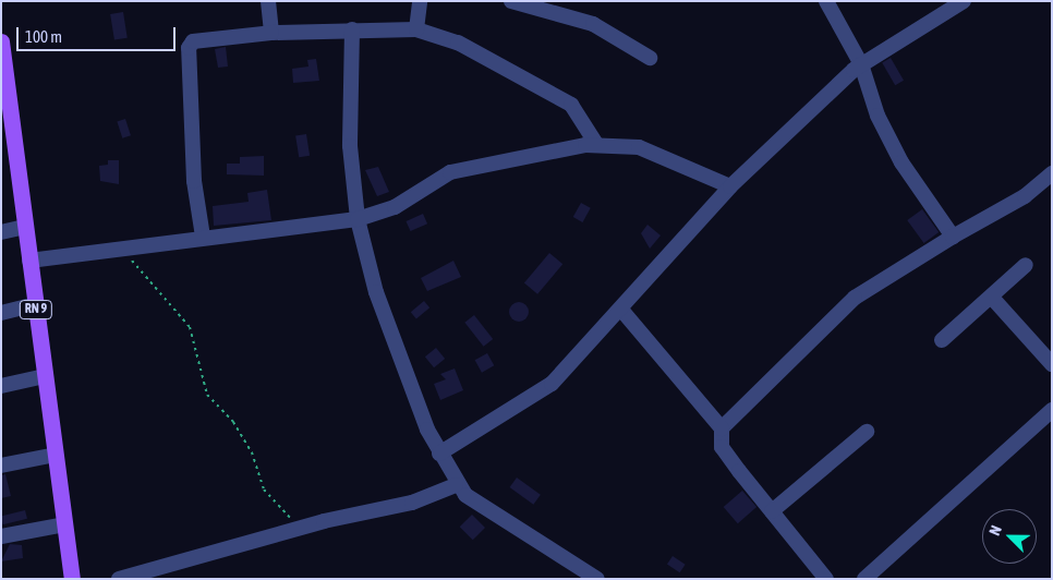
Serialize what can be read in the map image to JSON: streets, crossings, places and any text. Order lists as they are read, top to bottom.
{
  "streets": {
    "main road": ["RN 9"]
  },
  "scale_bar": "100 m",
  "north": "top left"
}
